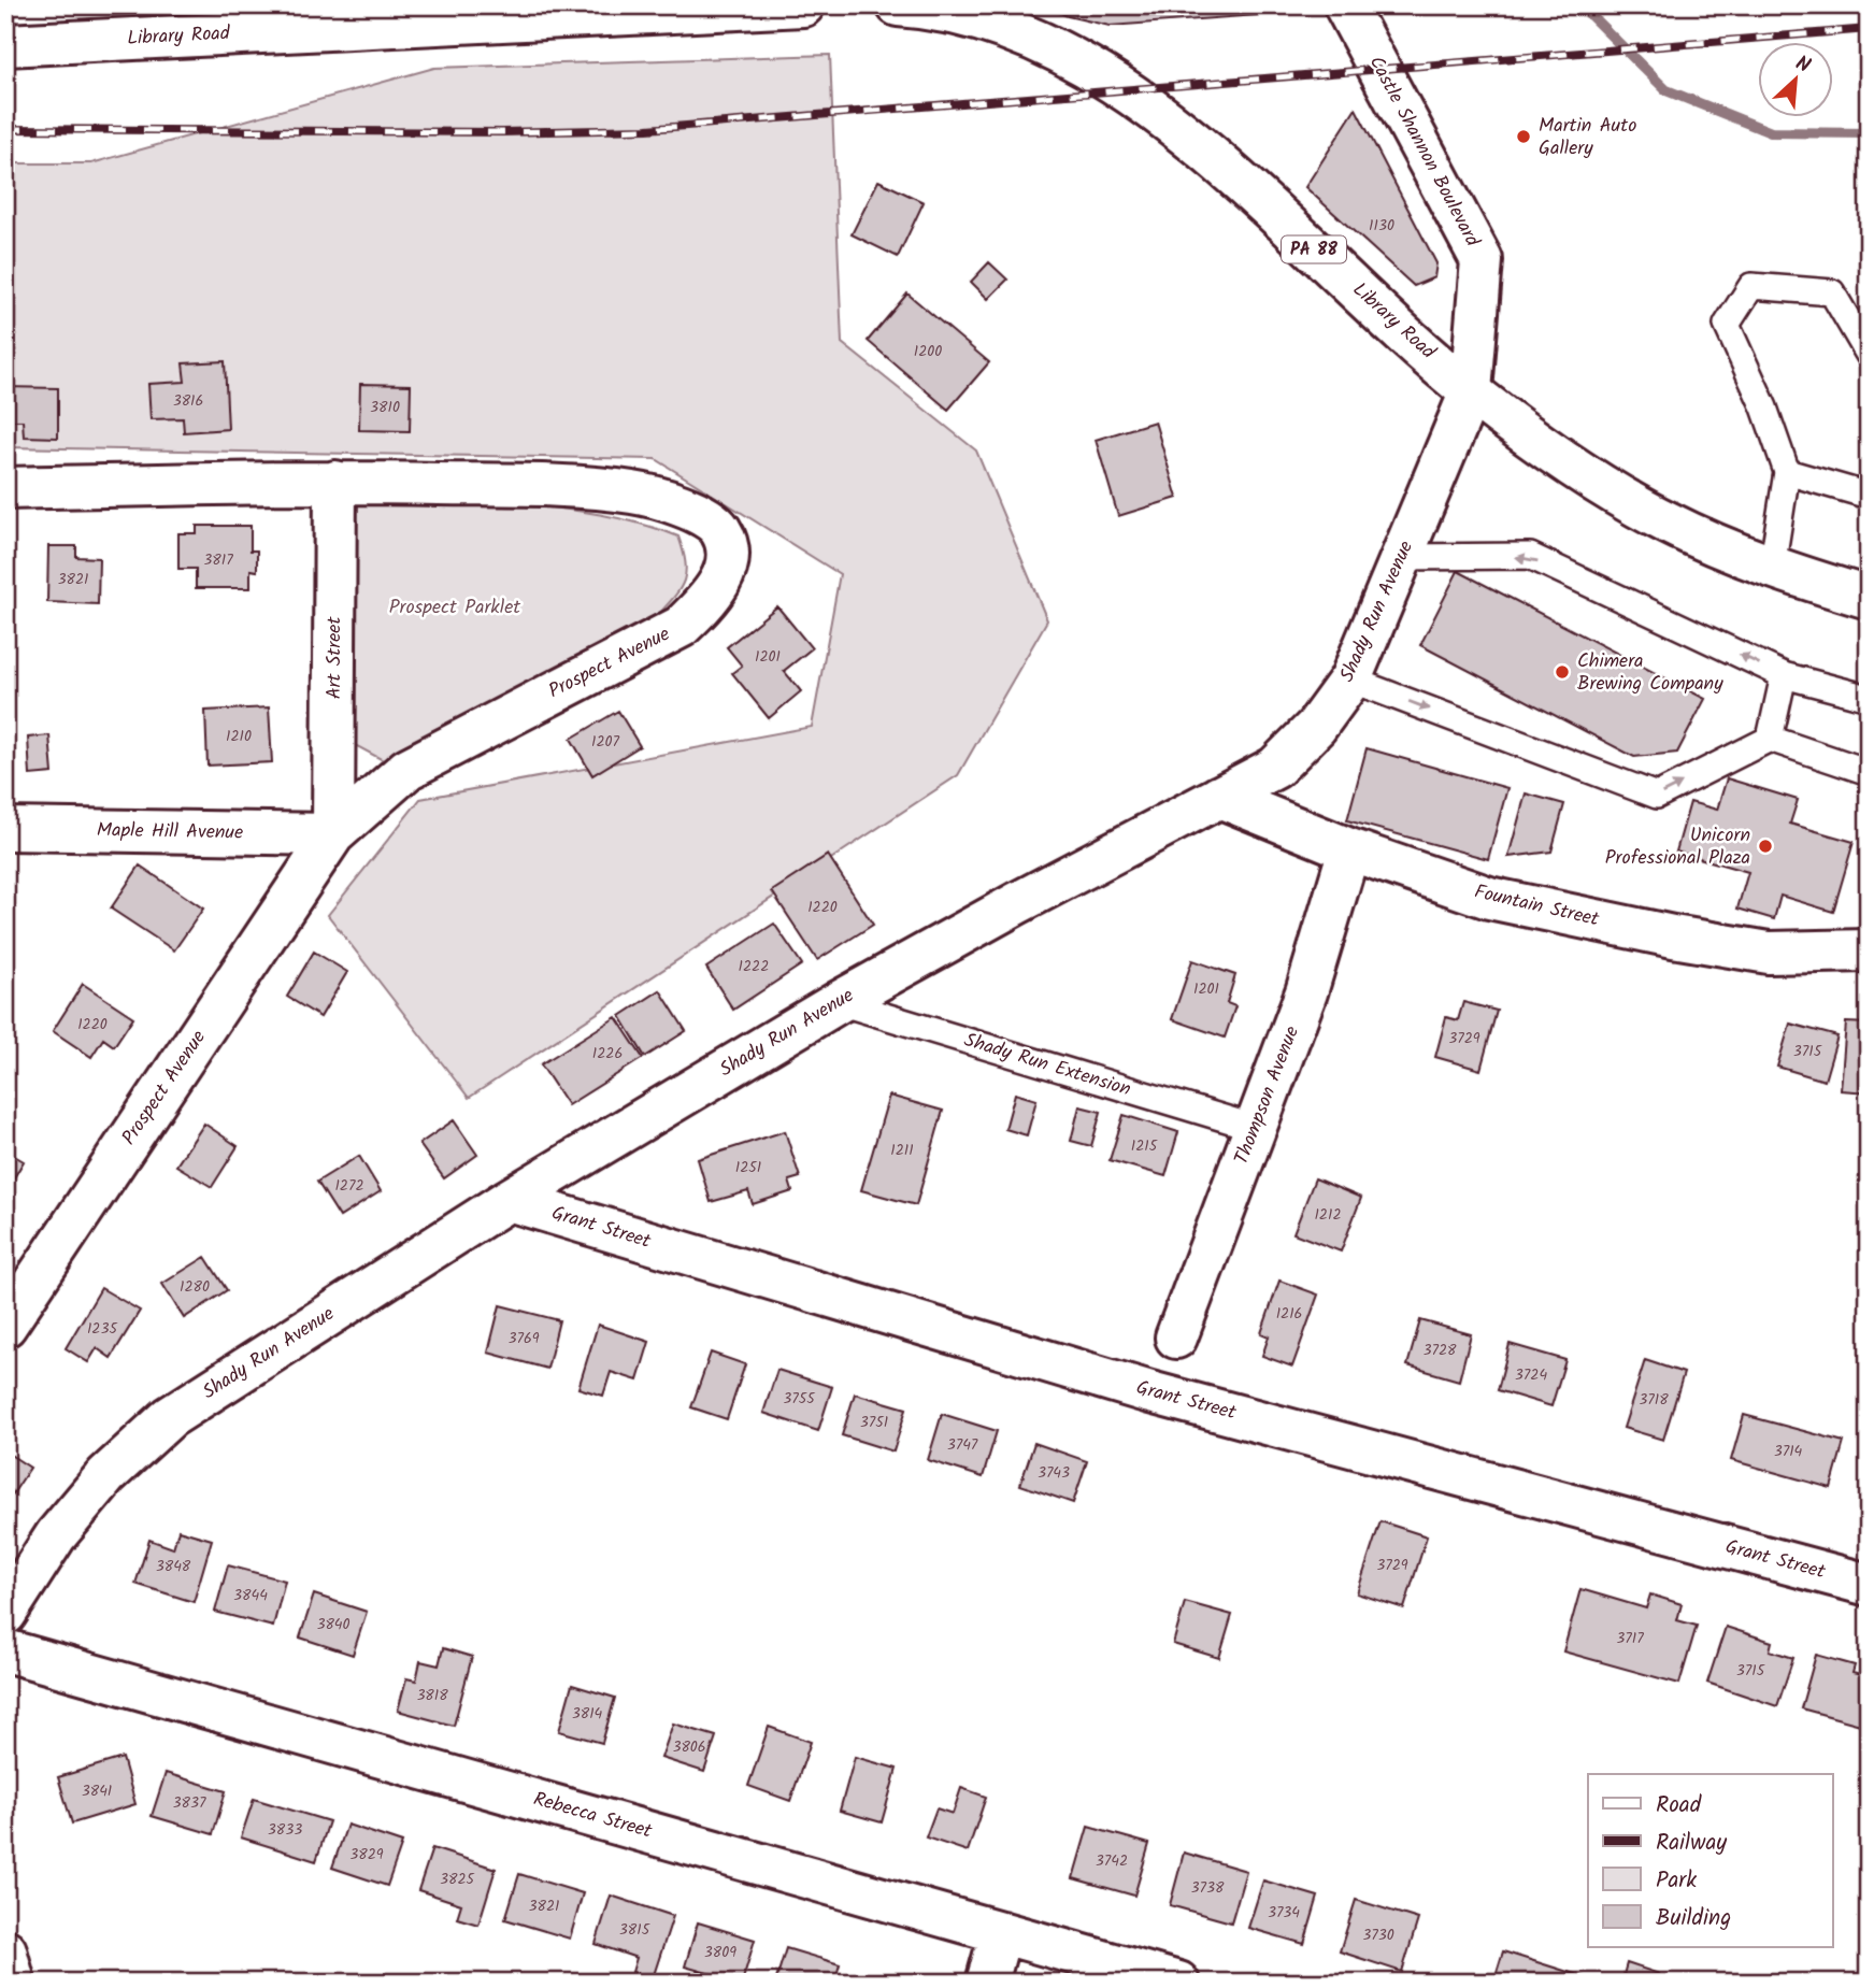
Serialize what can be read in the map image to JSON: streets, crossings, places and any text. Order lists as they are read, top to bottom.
{
  "streets": {
    "street": [
      "Library Road",
      "Castle Shannon Boulevard",
      "PA 88",
      "Shady Run Avenue",
      "Art Street",
      "Prospect Avenue",
      "Maple Hill Avenue",
      "Fountain Street",
      "Thompson Avenue",
      "Grant Street",
      "Rebecca Street"
    ],
    "lane": ["Shady Run Extension"]
  },
  "crossings": [
    ["Library Road", "Castle Shannon Boulevard"],
    ["Library Road", "Shady Run Avenue"],
    ["Castle Shannon Boulevard", "Shady Run Avenue"],
    ["Shady Run Avenue", "Fountain Street"],
    ["Shady Run Avenue", "Shady Run Extension"],
    ["Shady Run Avenue", "Grant Street"],
    ["Art Street", "Prospect Avenue"],
    ["Art Street", "Maple Hill Avenue"],
    ["Prospect Avenue", "Maple Hill Avenue"],
    ["Fountain Street", "Thompson Avenue"],
    ["Shady Run Extension", "Thompson Avenue"]
  ],
  "parks": ["Prospect Parklet"],
  "places": ["Martin Auto Gallery", "Chimera Brewing Company", "Unicorn Professional Plaza"],
  "house_numbers": [
    "1130",
    "1200",
    "3816",
    "3810",
    "3817",
    "3821",
    "1201",
    "1210",
    "1207",
    "1220",
    "1222",
    "1201",
    "1220",
    "3729",
    "3715",
    "1226",
    "1215",
    "1211",
    "1251",
    "1272",
    "1212",
    "1280",
    "1216",
    "1235",
    "3769",
    "3728",
    "3724",
    "3755",
    "3718",
    "3751",
    "3747",
    "3714",
    "3743",
    "3729",
    "3848",
    "3844",
    "3840",
    "3717",
    "3715",
    "3818",
    "3814",
    "3806",
    "3841",
    "3837",
    "3833",
    "3829",
    "3742",
    "3825",
    "3738",
    "3821",
    "3734",
    "3815",
    "3730",
    "3809"
  ],
  "legend": [
    "Road",
    "Railway",
    "Park",
    "Building"
  ],
  "north": "top right"
}
